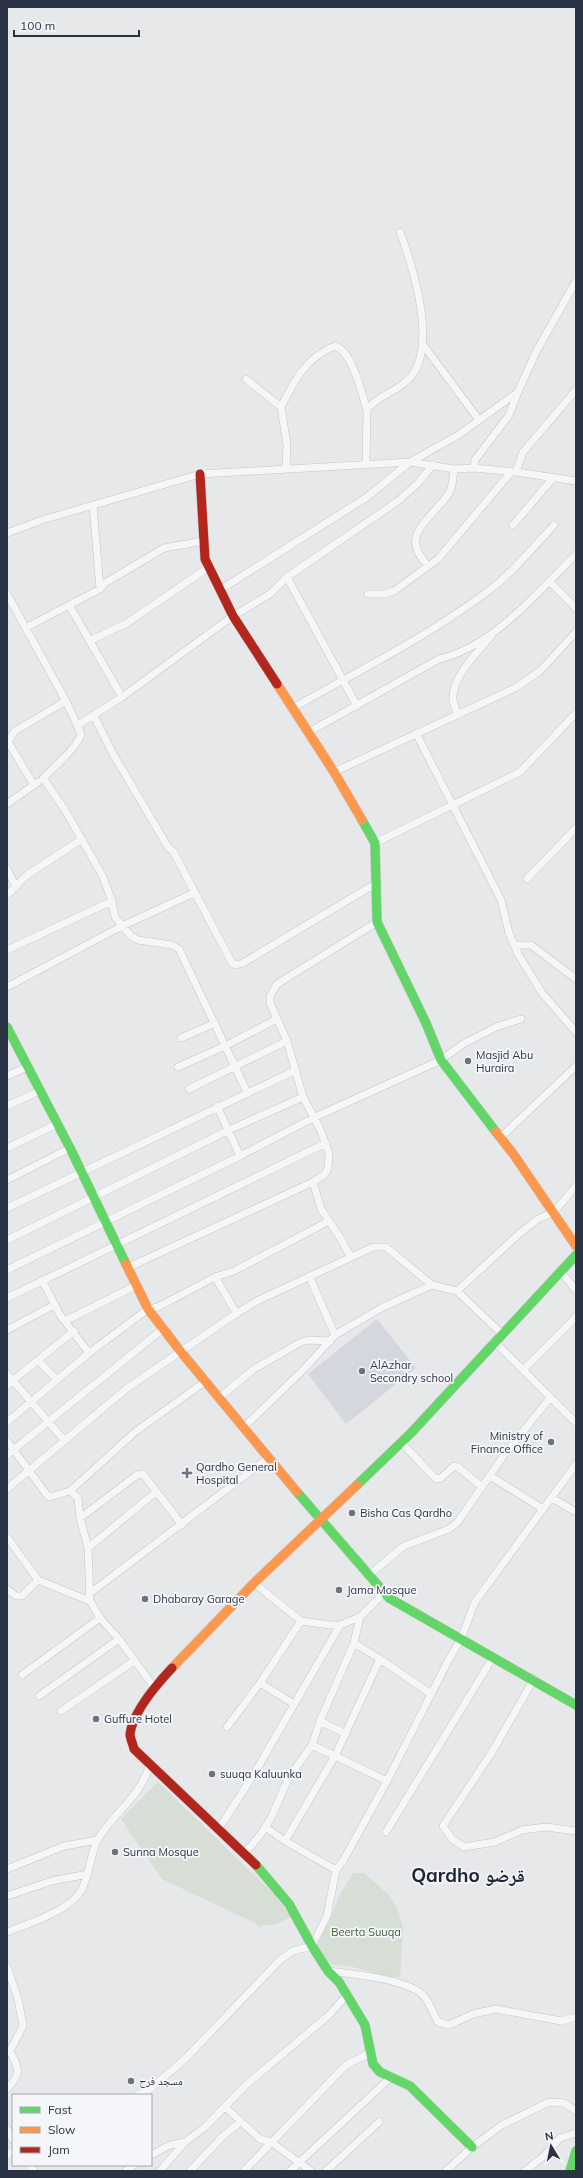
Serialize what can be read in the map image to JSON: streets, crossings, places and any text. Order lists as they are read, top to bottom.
{
  "districts": ["Qardho قرضو"],
  "parks": ["Beerta Suuqa"],
  "places": {
    "other": [
      "Masjid Abu Huraira",
      "AlAzhar Secondry school",
      "Ministry of Finance Office",
      "Bisha Cas Qardho",
      "Jama Mosque",
      "Dhabaray Garage",
      "Guffure Hotel",
      "suuqa Kaluunka",
      "Sunna Mosque",
      "مسجد فرح"
    ],
    "health": ["Qardho General Hospital"]
  },
  "legend": ["Fast", "Slow", "Jam"],
  "scale_bar": "100 m",
  "north": "top"
}
